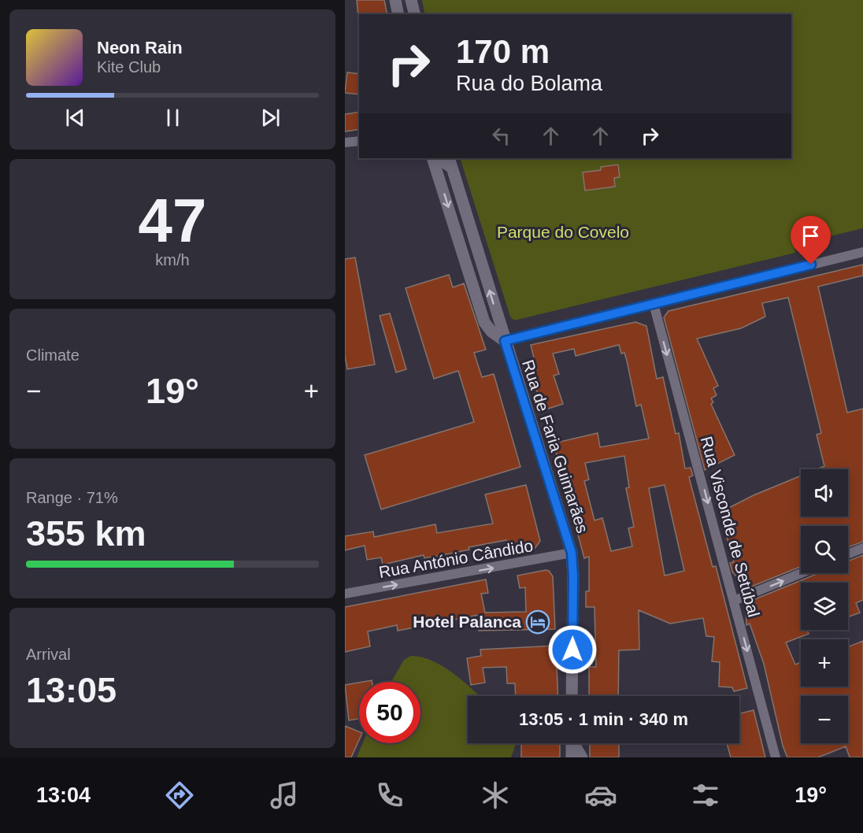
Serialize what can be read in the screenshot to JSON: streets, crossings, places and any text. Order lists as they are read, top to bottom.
{
  "streets": {
    "main road": ["Rua de Faria Guimarães"],
    "street": ["Rua Visconde de Setúbal", "Rua António Cândido"]
  },
  "crossings": [
    ["Rua de Faria Guimarães", "Rua António Cândido"]
  ],
  "one_way": ["Rua Visconde de Setúbal", "Rua António Cândido"],
  "parks": ["Parque do Covelo"],
  "places": {
    "hotel": ["Hotel Palanca"]
  },
  "page": {
    "turn": ["170 m", "Rua do Bolama"],
    "song": ["Neon Rain", "Kite Club"],
    "tile": [
      ["47", "km/h"],
      "Climate",
      ["Range · 71%", "355 km"],
      ["Arrival", "13:05"]
    ],
    "heat": ["−", "19°", "+"],
    "map_buttons": ["+", "−"],
    "limit": "50",
    "trip": "13:05 · 1 min · 340 m",
    "tabs": ["13:04", "19°"]
  }
}
